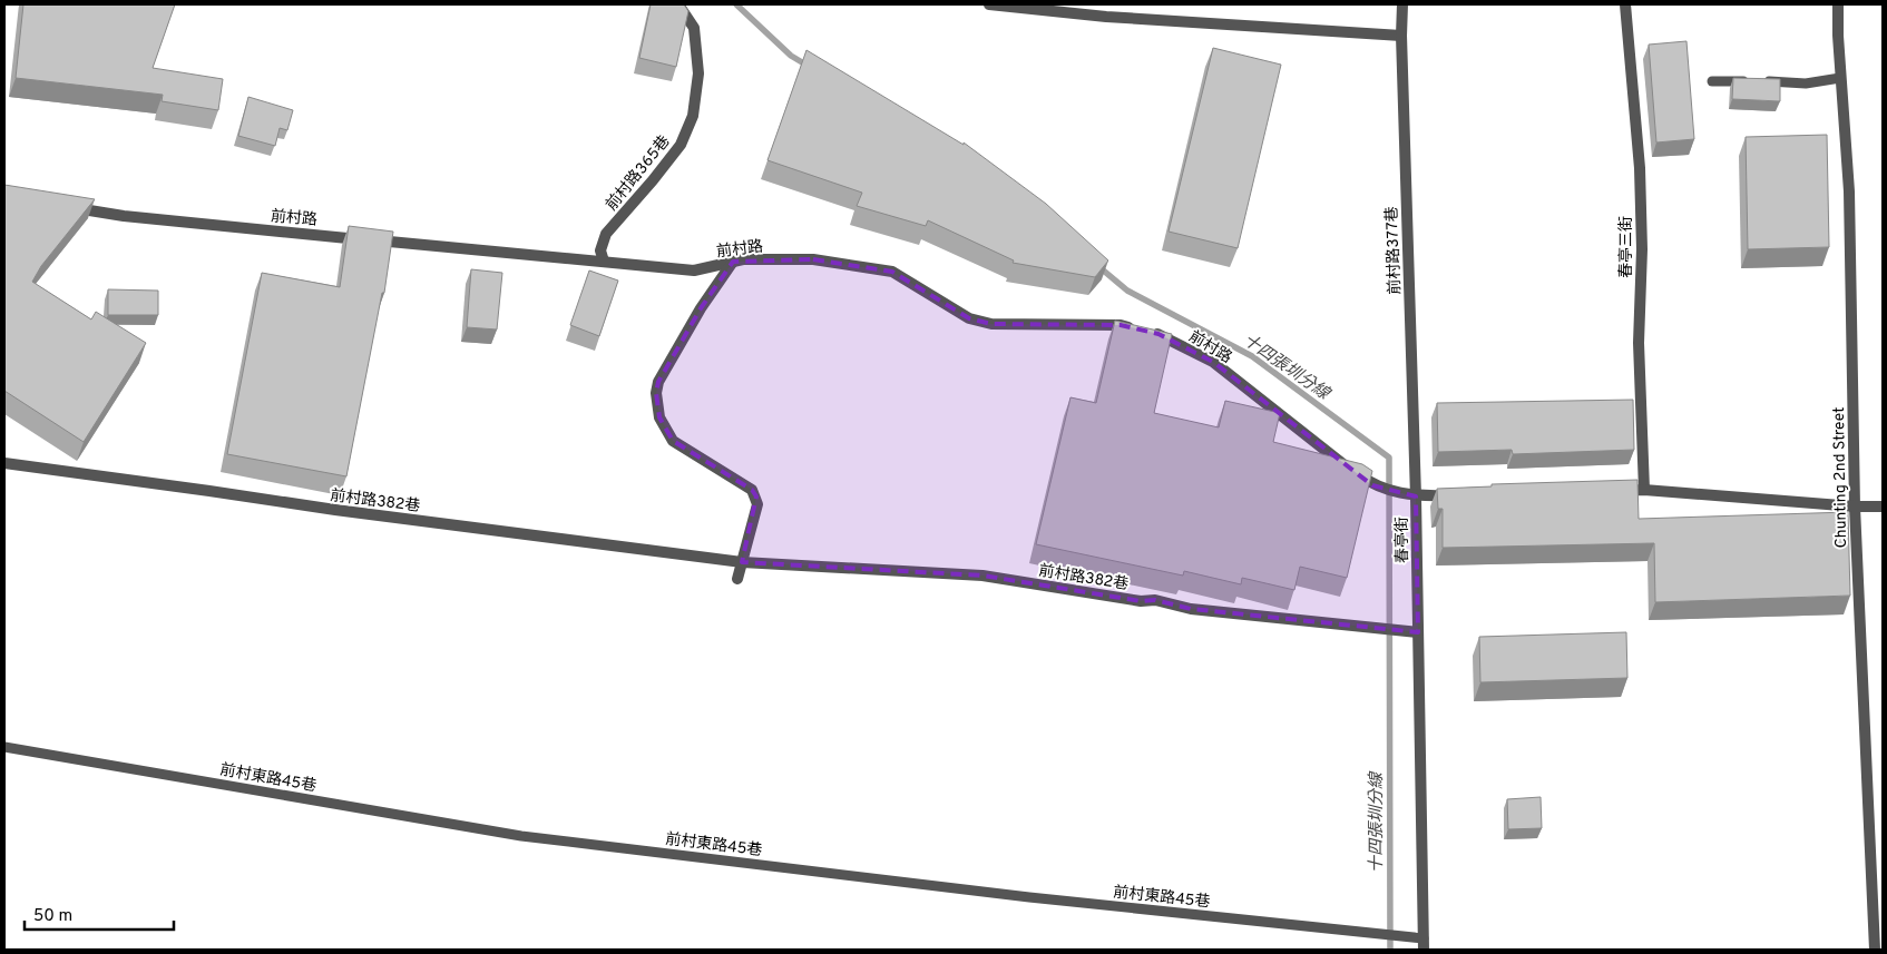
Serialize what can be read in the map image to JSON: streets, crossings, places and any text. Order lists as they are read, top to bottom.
{
  "streets": {
    "street": [
      "前村路365巷",
      "前村路",
      "春亭三街",
      "前村路377巷",
      "Chunting 2nd Street",
      "前村路382巷",
      "春亭街"
    ],
    "lane": ["前村東路45巷"]
  },
  "crossings": [
    ["前村路365巷", "前村路"],
    ["前村路", "前村路377巷"],
    ["前村路", "春亭街"],
    ["前村路377巷", "春亭街"],
    ["前村路382巷", "春亭街"],
    ["春亭街", "前村東路45巷"]
  ],
  "water": ["十四張圳分線"],
  "scale_bar": "50 m"
}
